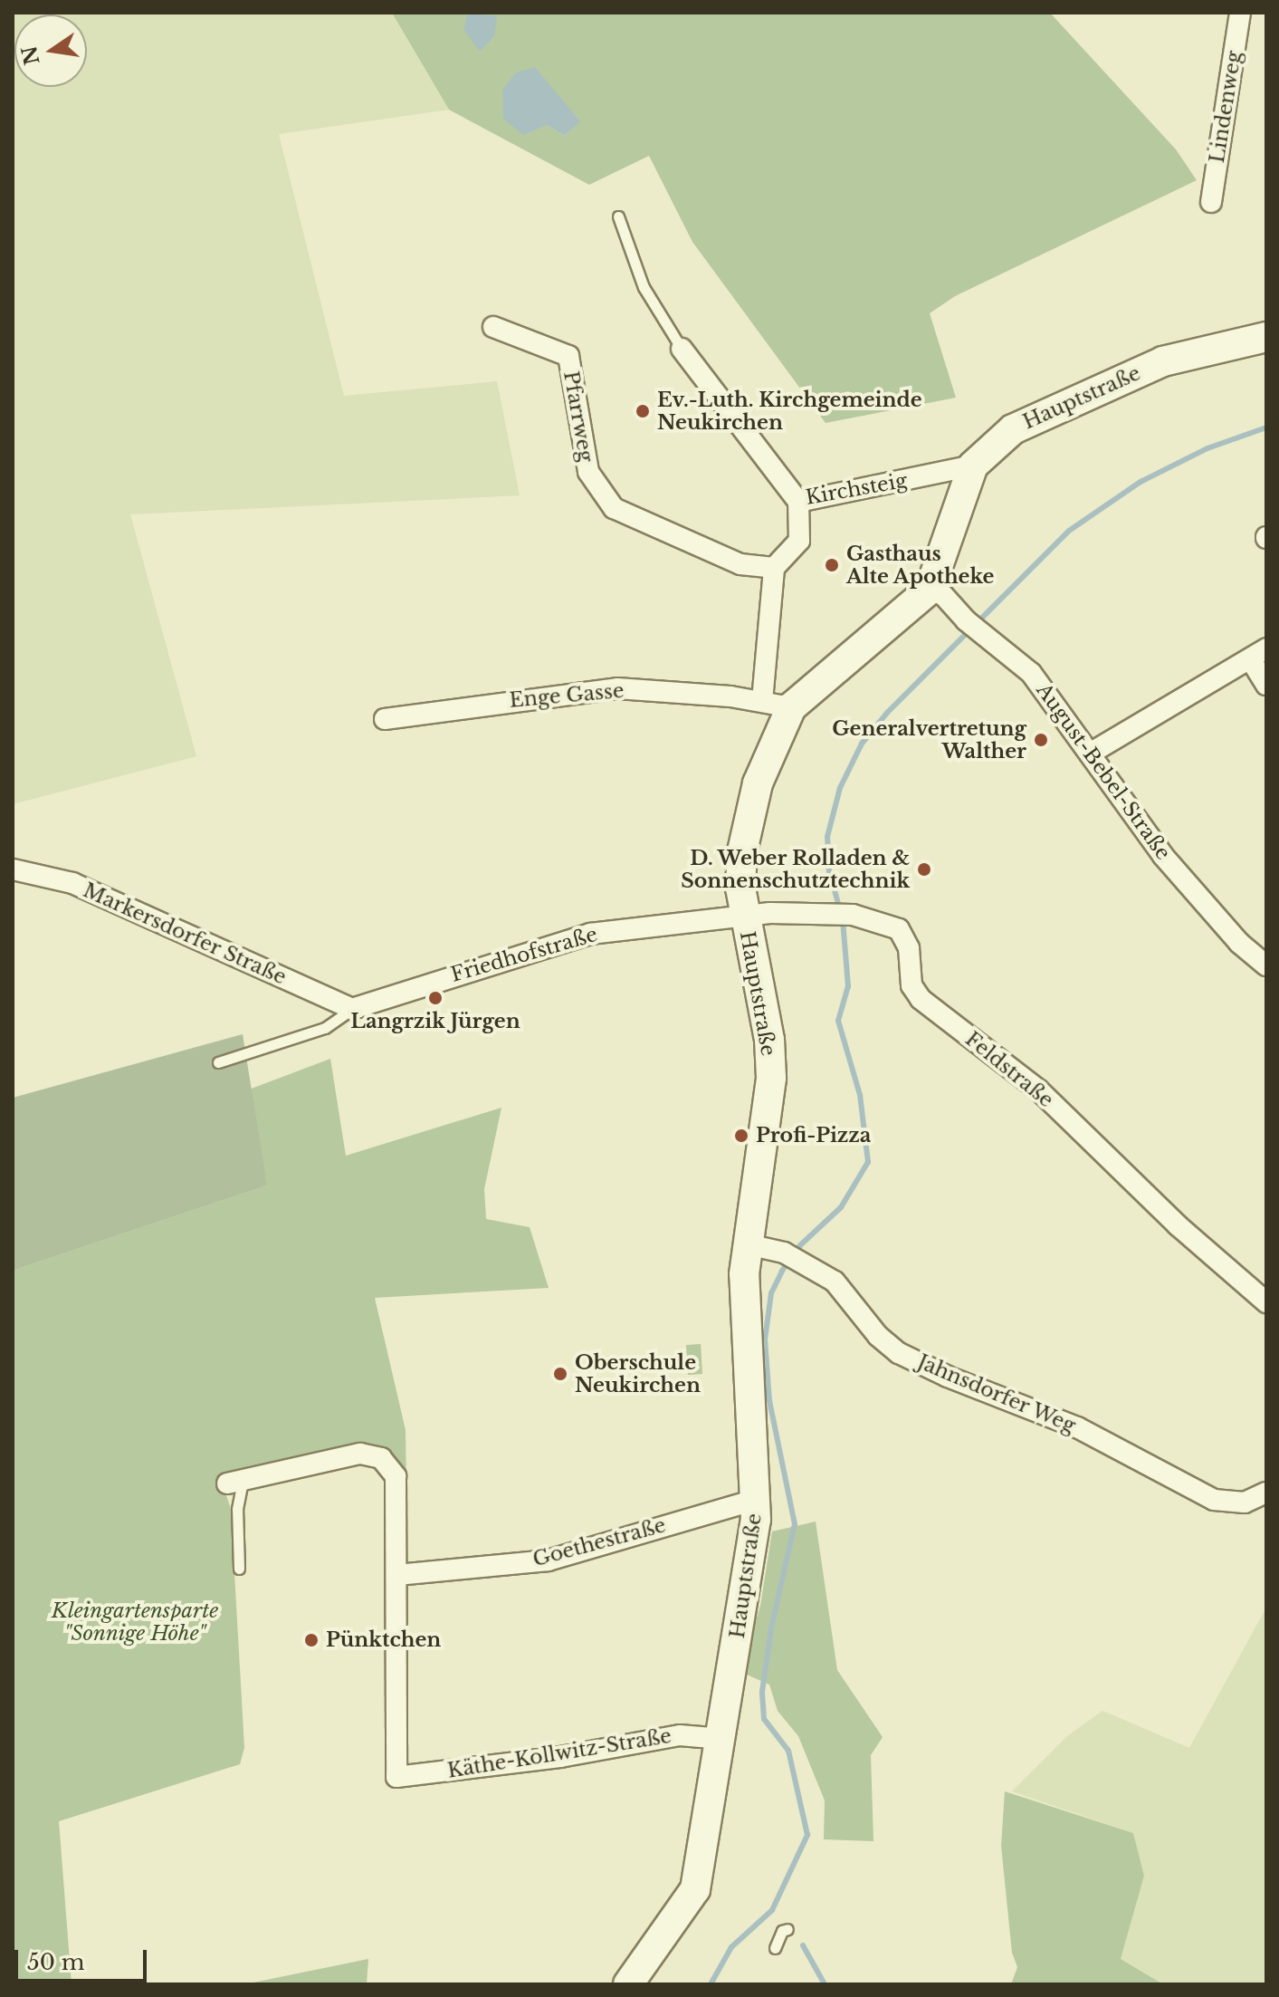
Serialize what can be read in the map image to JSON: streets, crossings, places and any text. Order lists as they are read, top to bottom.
{
  "streets": {
    "main road": ["Hauptstraße"],
    "street": [
      "Lindenweg",
      "Pfarrweg",
      "Kirchsteig",
      "Enge Gasse",
      "August-Bebel-Straße",
      "Markersdorfer Straße",
      "Friedhofstraße",
      "Feldstraße",
      "Jahnsdorfer Weg",
      "Goethestraße",
      "Käthe-Kollwitz-Straße"
    ]
  },
  "crossings": [
    ["Hauptstraße", "Kirchsteig"],
    ["Hauptstraße", "Enge Gasse"],
    ["Hauptstraße", "August-Bebel-Straße"],
    ["Hauptstraße", "Friedhofstraße"],
    ["Hauptstraße", "Feldstraße"],
    ["Hauptstraße", "Jahnsdorfer Weg"],
    ["Hauptstraße", "Goethestraße"],
    ["Hauptstraße", "Käthe-Kollwitz-Straße"],
    ["Markersdorfer Straße", "Friedhofstraße"],
    ["Friedhofstraße", "Feldstraße"],
    ["Goethestraße", "Käthe-Kollwitz-Straße"]
  ],
  "parks": ["Kleingartensparte \"Sonnige Höhe\""],
  "places": [
    "Ev.-Luth. Kirchgemeinde Neukirchen",
    "Gasthaus Alte Apotheke",
    "Generalvertretung Walther",
    "D. Weber Rolladen & Sonnenschutztechnik",
    "Langrzik Jürgen",
    "Profi-Pizza",
    "Oberschule Neukirchen",
    "Pünktchen"
  ],
  "scale_bar": "50 m",
  "north": "left"
}
